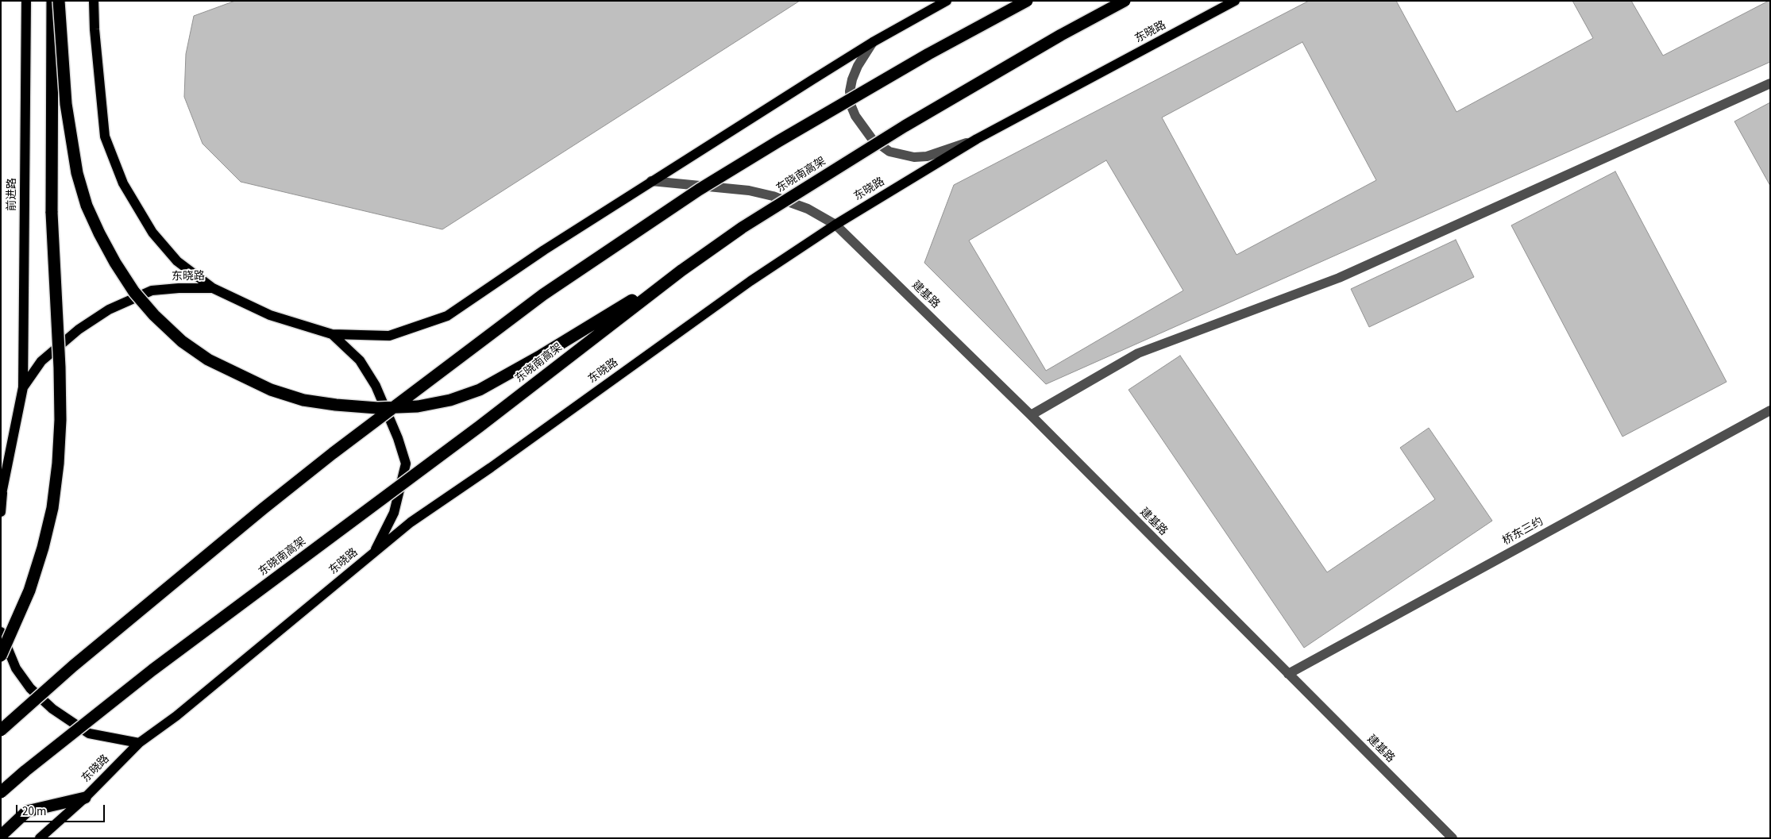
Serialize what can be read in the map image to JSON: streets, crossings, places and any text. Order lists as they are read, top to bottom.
{
  "streets": {
    "highway": ["东晓南高架"],
    "main road": ["东晓路", "前进路"],
    "street": ["建基路", "桥东三约"]
  },
  "crossings": [
    ["东晓路", "前进路"],
    ["东晓路", "建基路"],
    ["建基路", "桥东三约"]
  ],
  "scale_bar": "20 m"
}
